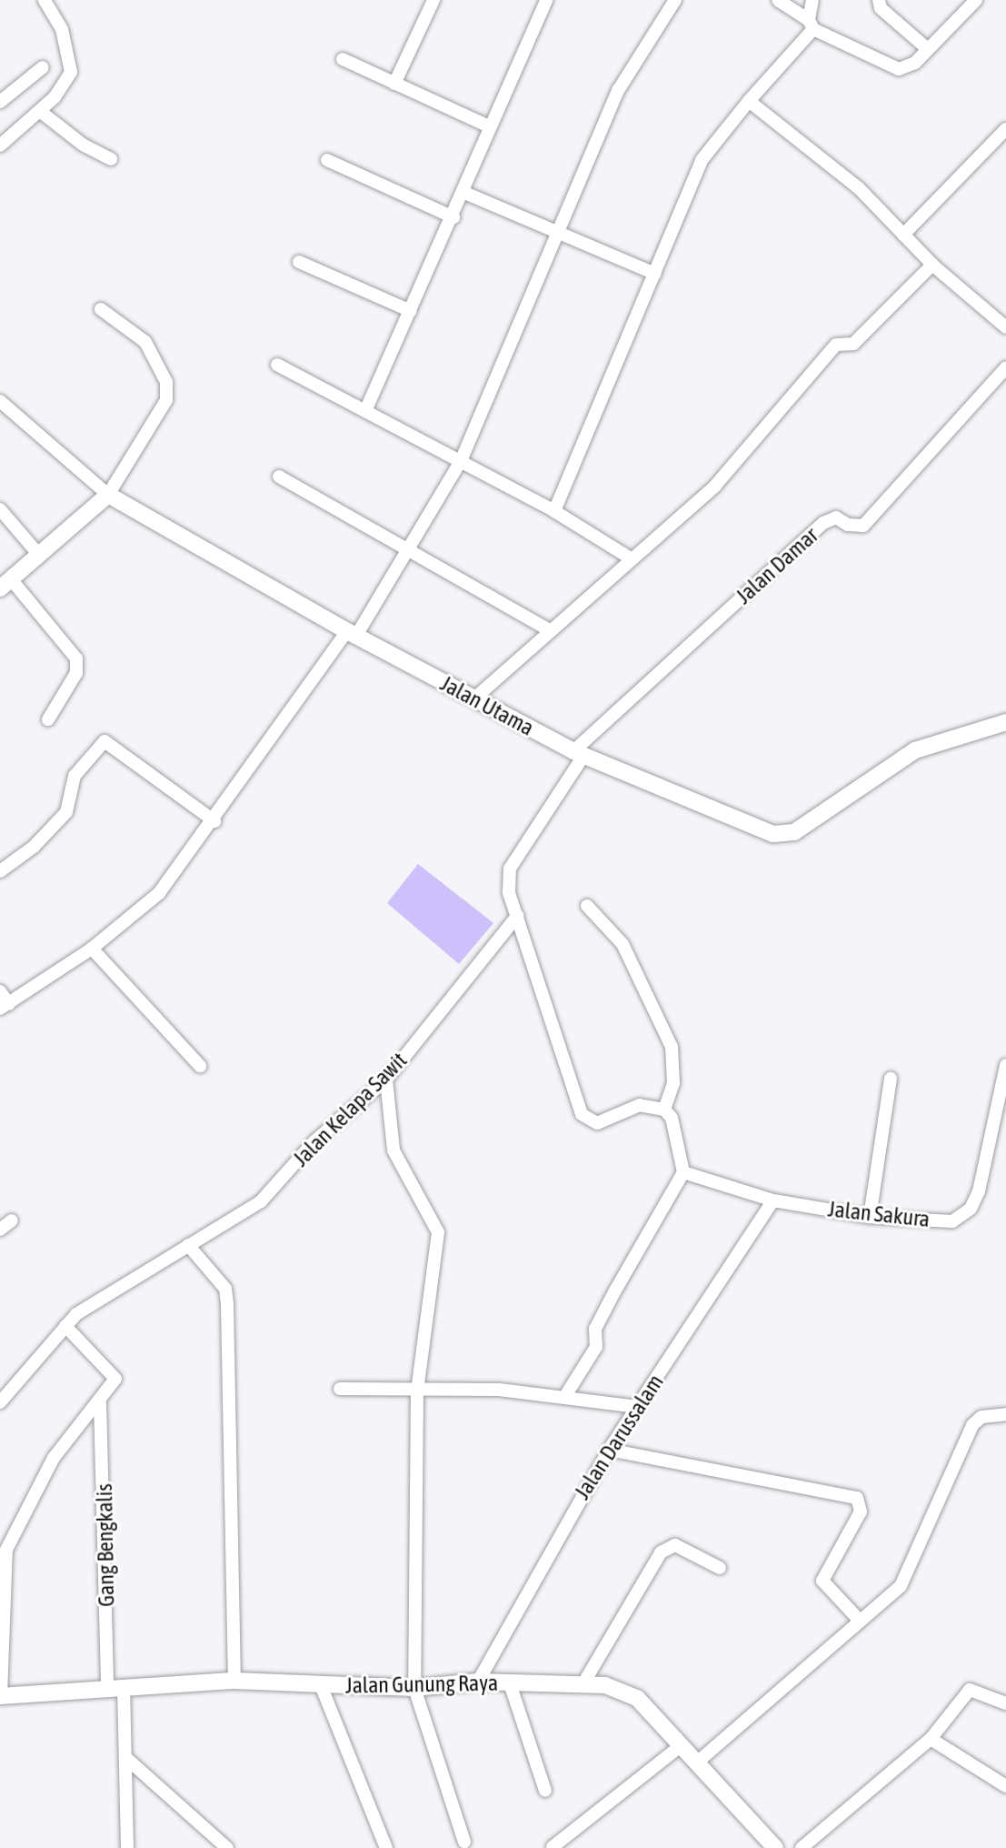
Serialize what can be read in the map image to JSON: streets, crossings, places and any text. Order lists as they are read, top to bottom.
{
  "streets": {
    "street": [
      "Jalan Damar",
      "Jalan Utama",
      "Jalan Kelapa Sawit",
      "Jalan Sakura",
      "Jalan Darussalam",
      "Gang Bengkalis",
      "Jalan Gunung Raya"
    ]
  },
  "crossings": [
    ["Jalan Damar", "Jalan Utama"],
    ["Jalan Sakura", "Jalan Darussalam"],
    ["Jalan Darussalam", "Jalan Gunung Raya"],
    ["Gang Bengkalis", "Jalan Gunung Raya"]
  ]
}
